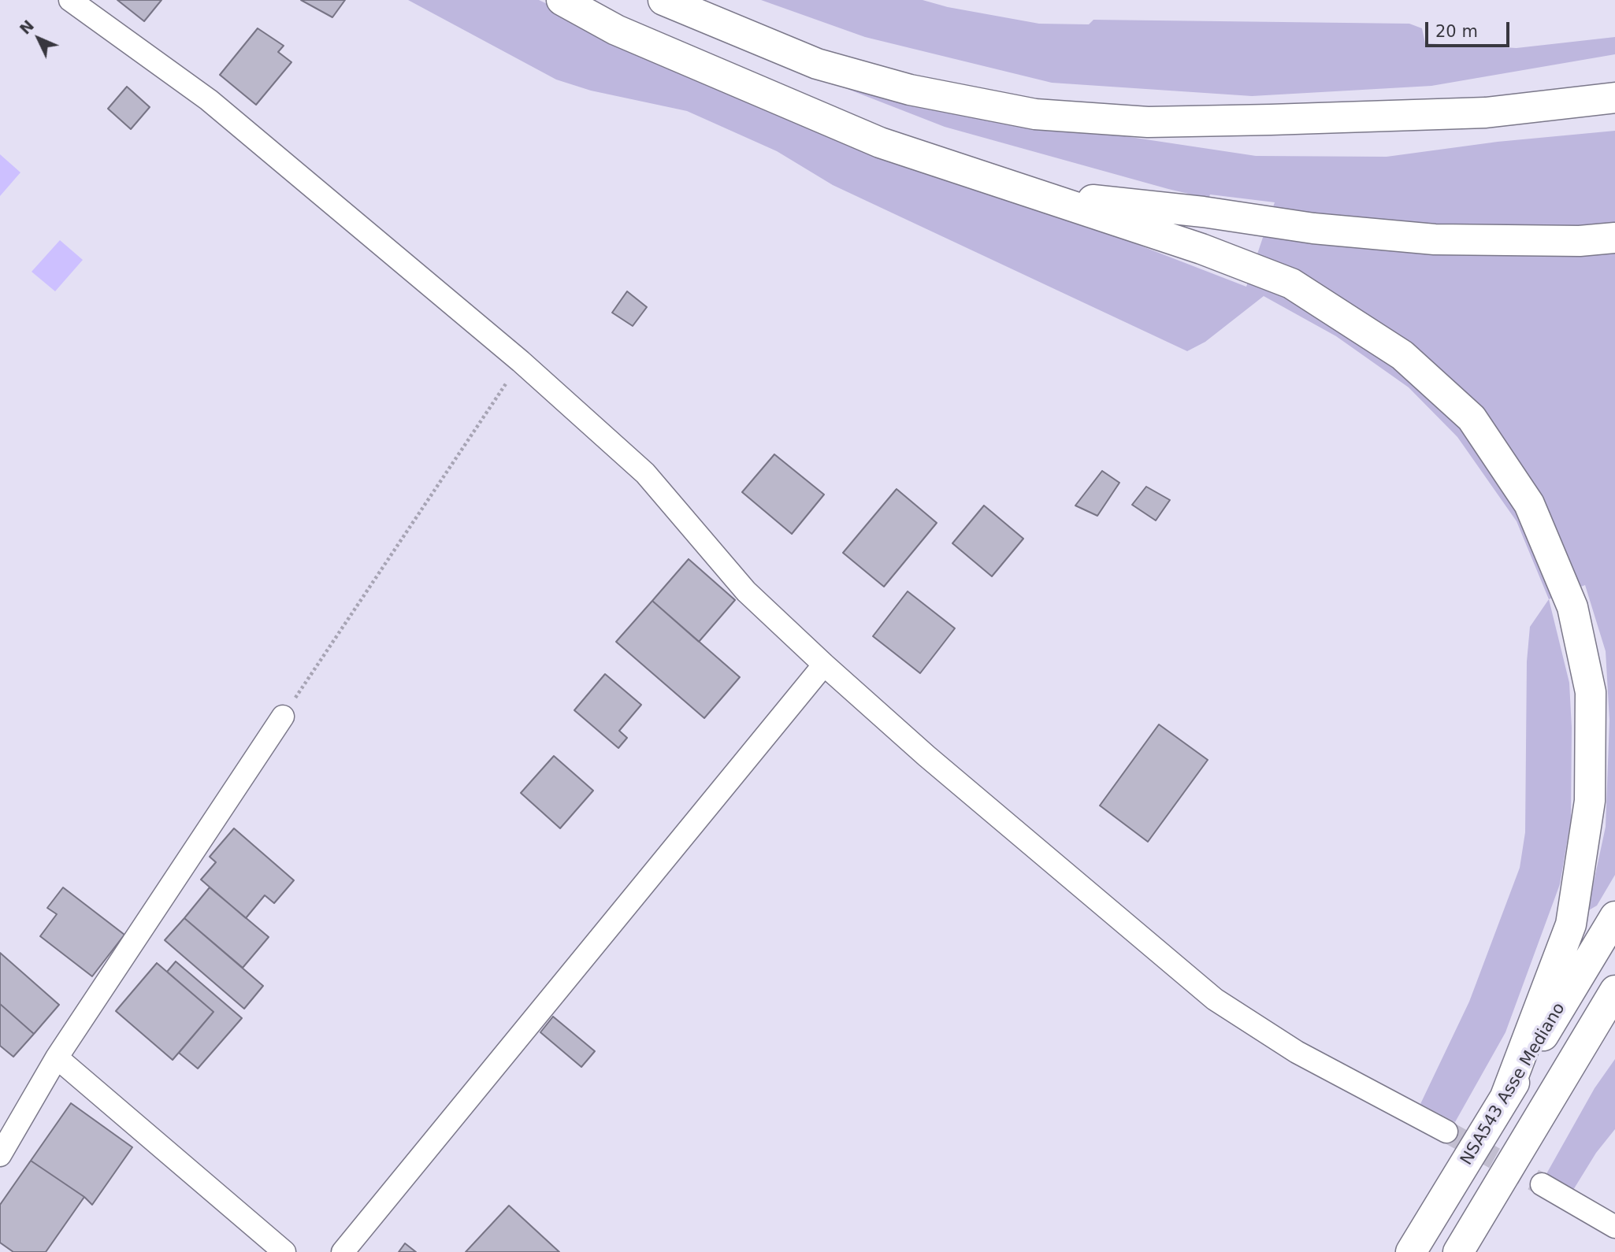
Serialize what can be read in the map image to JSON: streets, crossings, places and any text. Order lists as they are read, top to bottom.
{
  "streets": {
    "highway": ["NSA543 Asse Mediano"]
  },
  "scale_bar": "20 m",
  "north": "top left"
}
